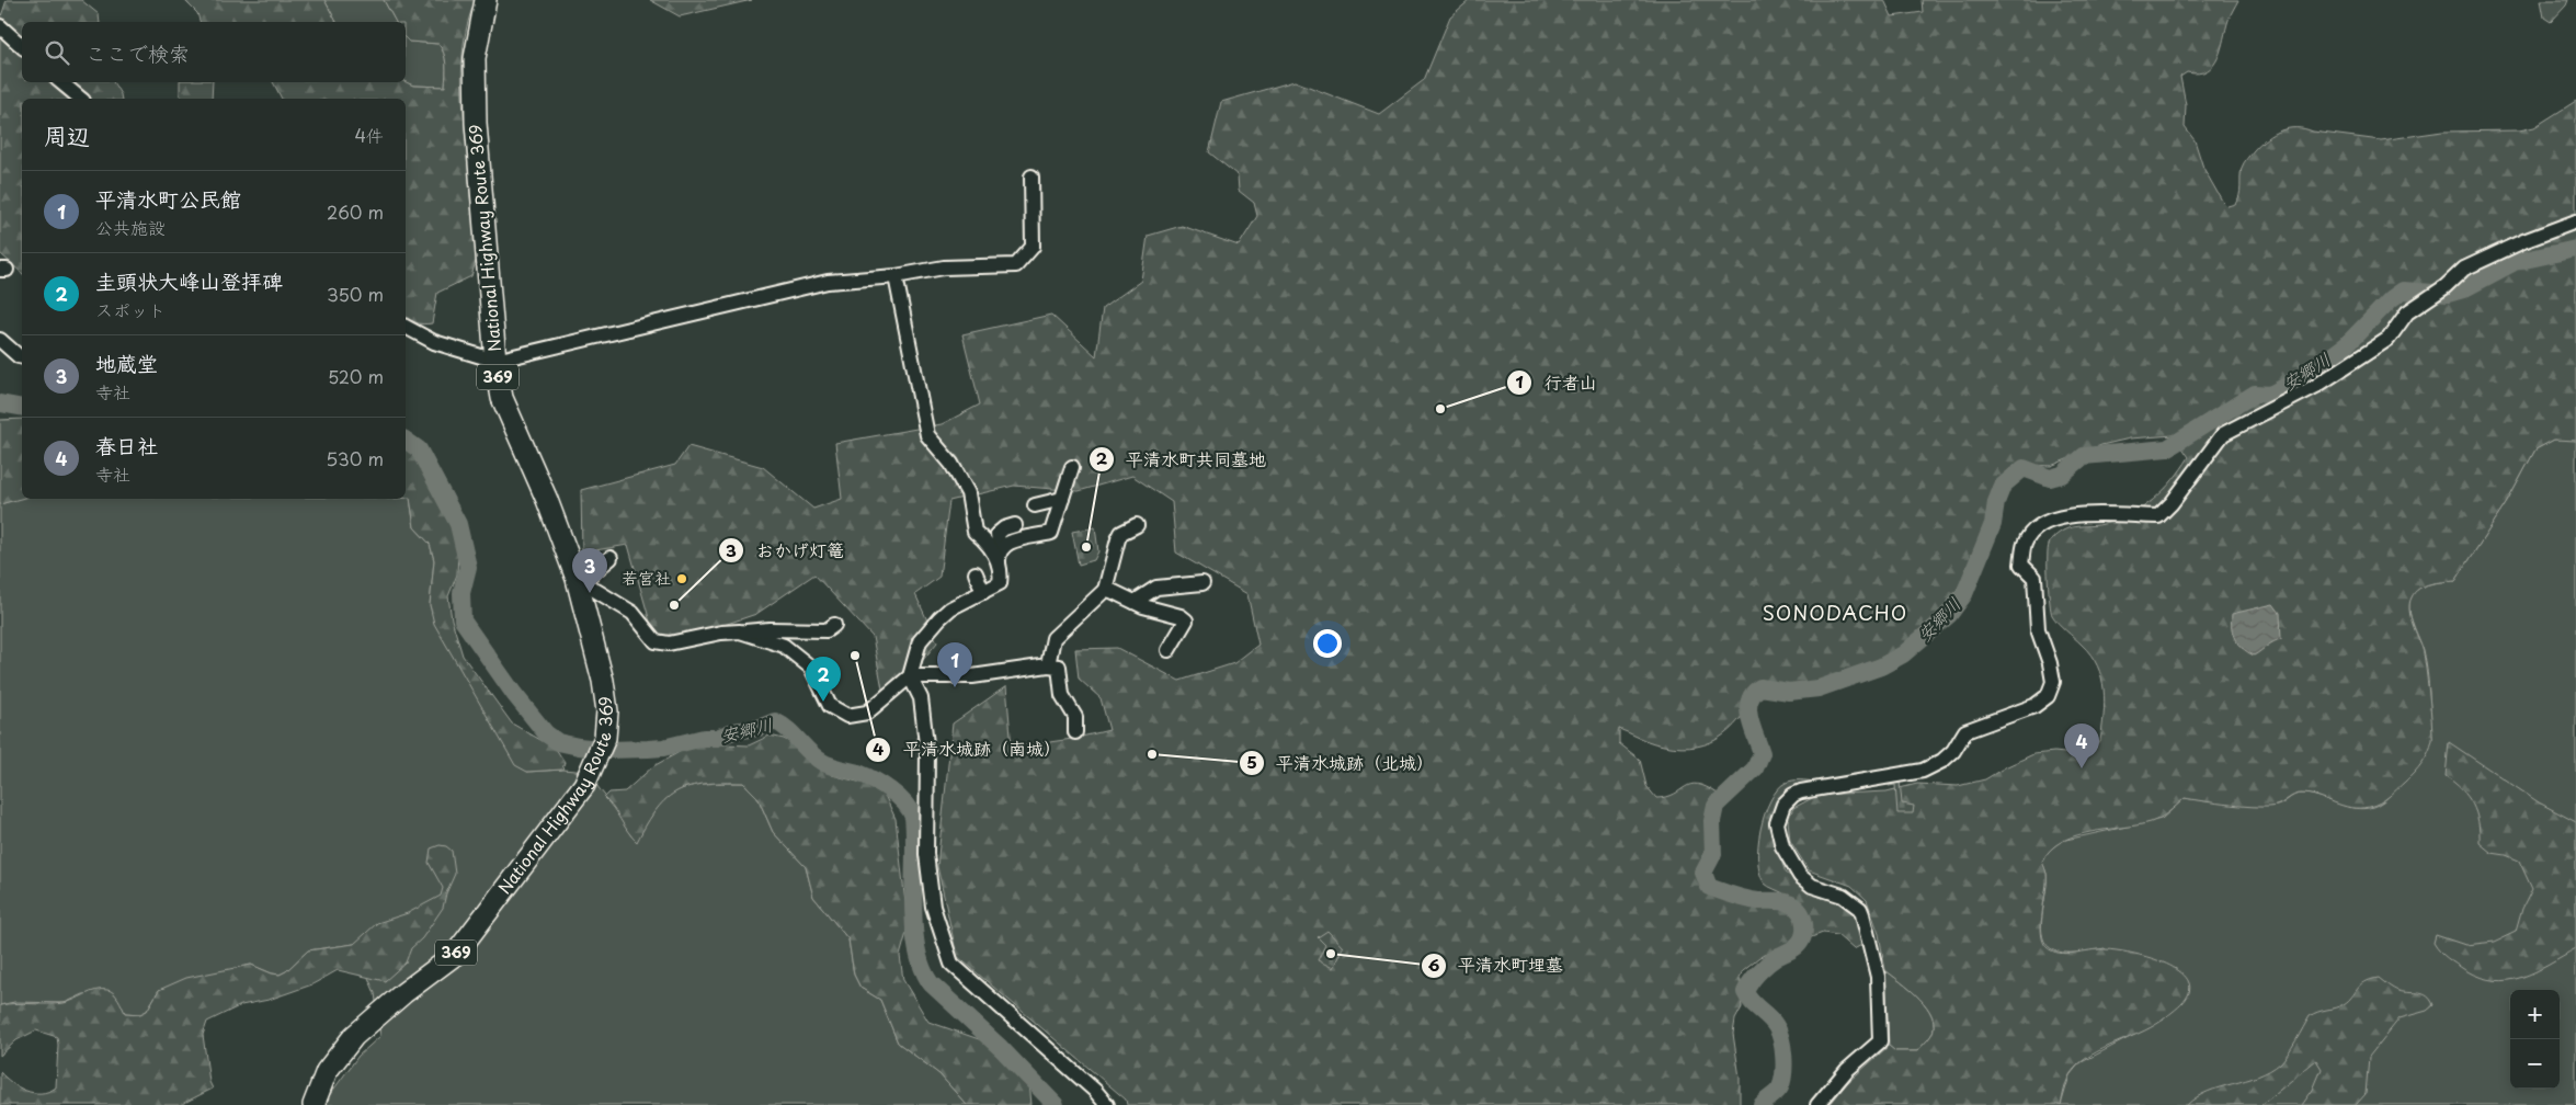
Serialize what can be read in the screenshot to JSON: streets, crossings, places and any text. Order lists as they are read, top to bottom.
{
  "streets": {
    "highway": ["National Highway Route 369", "369"]
  },
  "districts": ["SONODACHO"],
  "water": ["安郷川"],
  "places": [
    "行者山",
    "平清水町共同墓地",
    "若宮社",
    "おかげ灯篭",
    "平清水城跡（南城）",
    "平清水城跡（北城）",
    "平清水町埋墓"
  ],
  "page": {
    "search": "ここで検索",
    "heading": ["周辺", "4件"],
    "list": [
      {
        "mark": "1",
        "name": "平清水町公民館",
        "note": "公共施設",
        "value": "260 m"
      },
      {
        "mark": "2",
        "name": "圭頭状大峰山登拝碑",
        "note": "スポット",
        "value": "350 m"
      },
      {
        "mark": "3",
        "name": "地蔵堂",
        "note": "寺社",
        "value": "520 m"
      },
      {
        "mark": "4",
        "name": "春日社",
        "note": "寺社",
        "value": "530 m"
      }
    ],
    "pins": [
      "3",
      "1",
      "2",
      "4"
    ],
    "map_buttons": ["+", "−"]
  }
}
